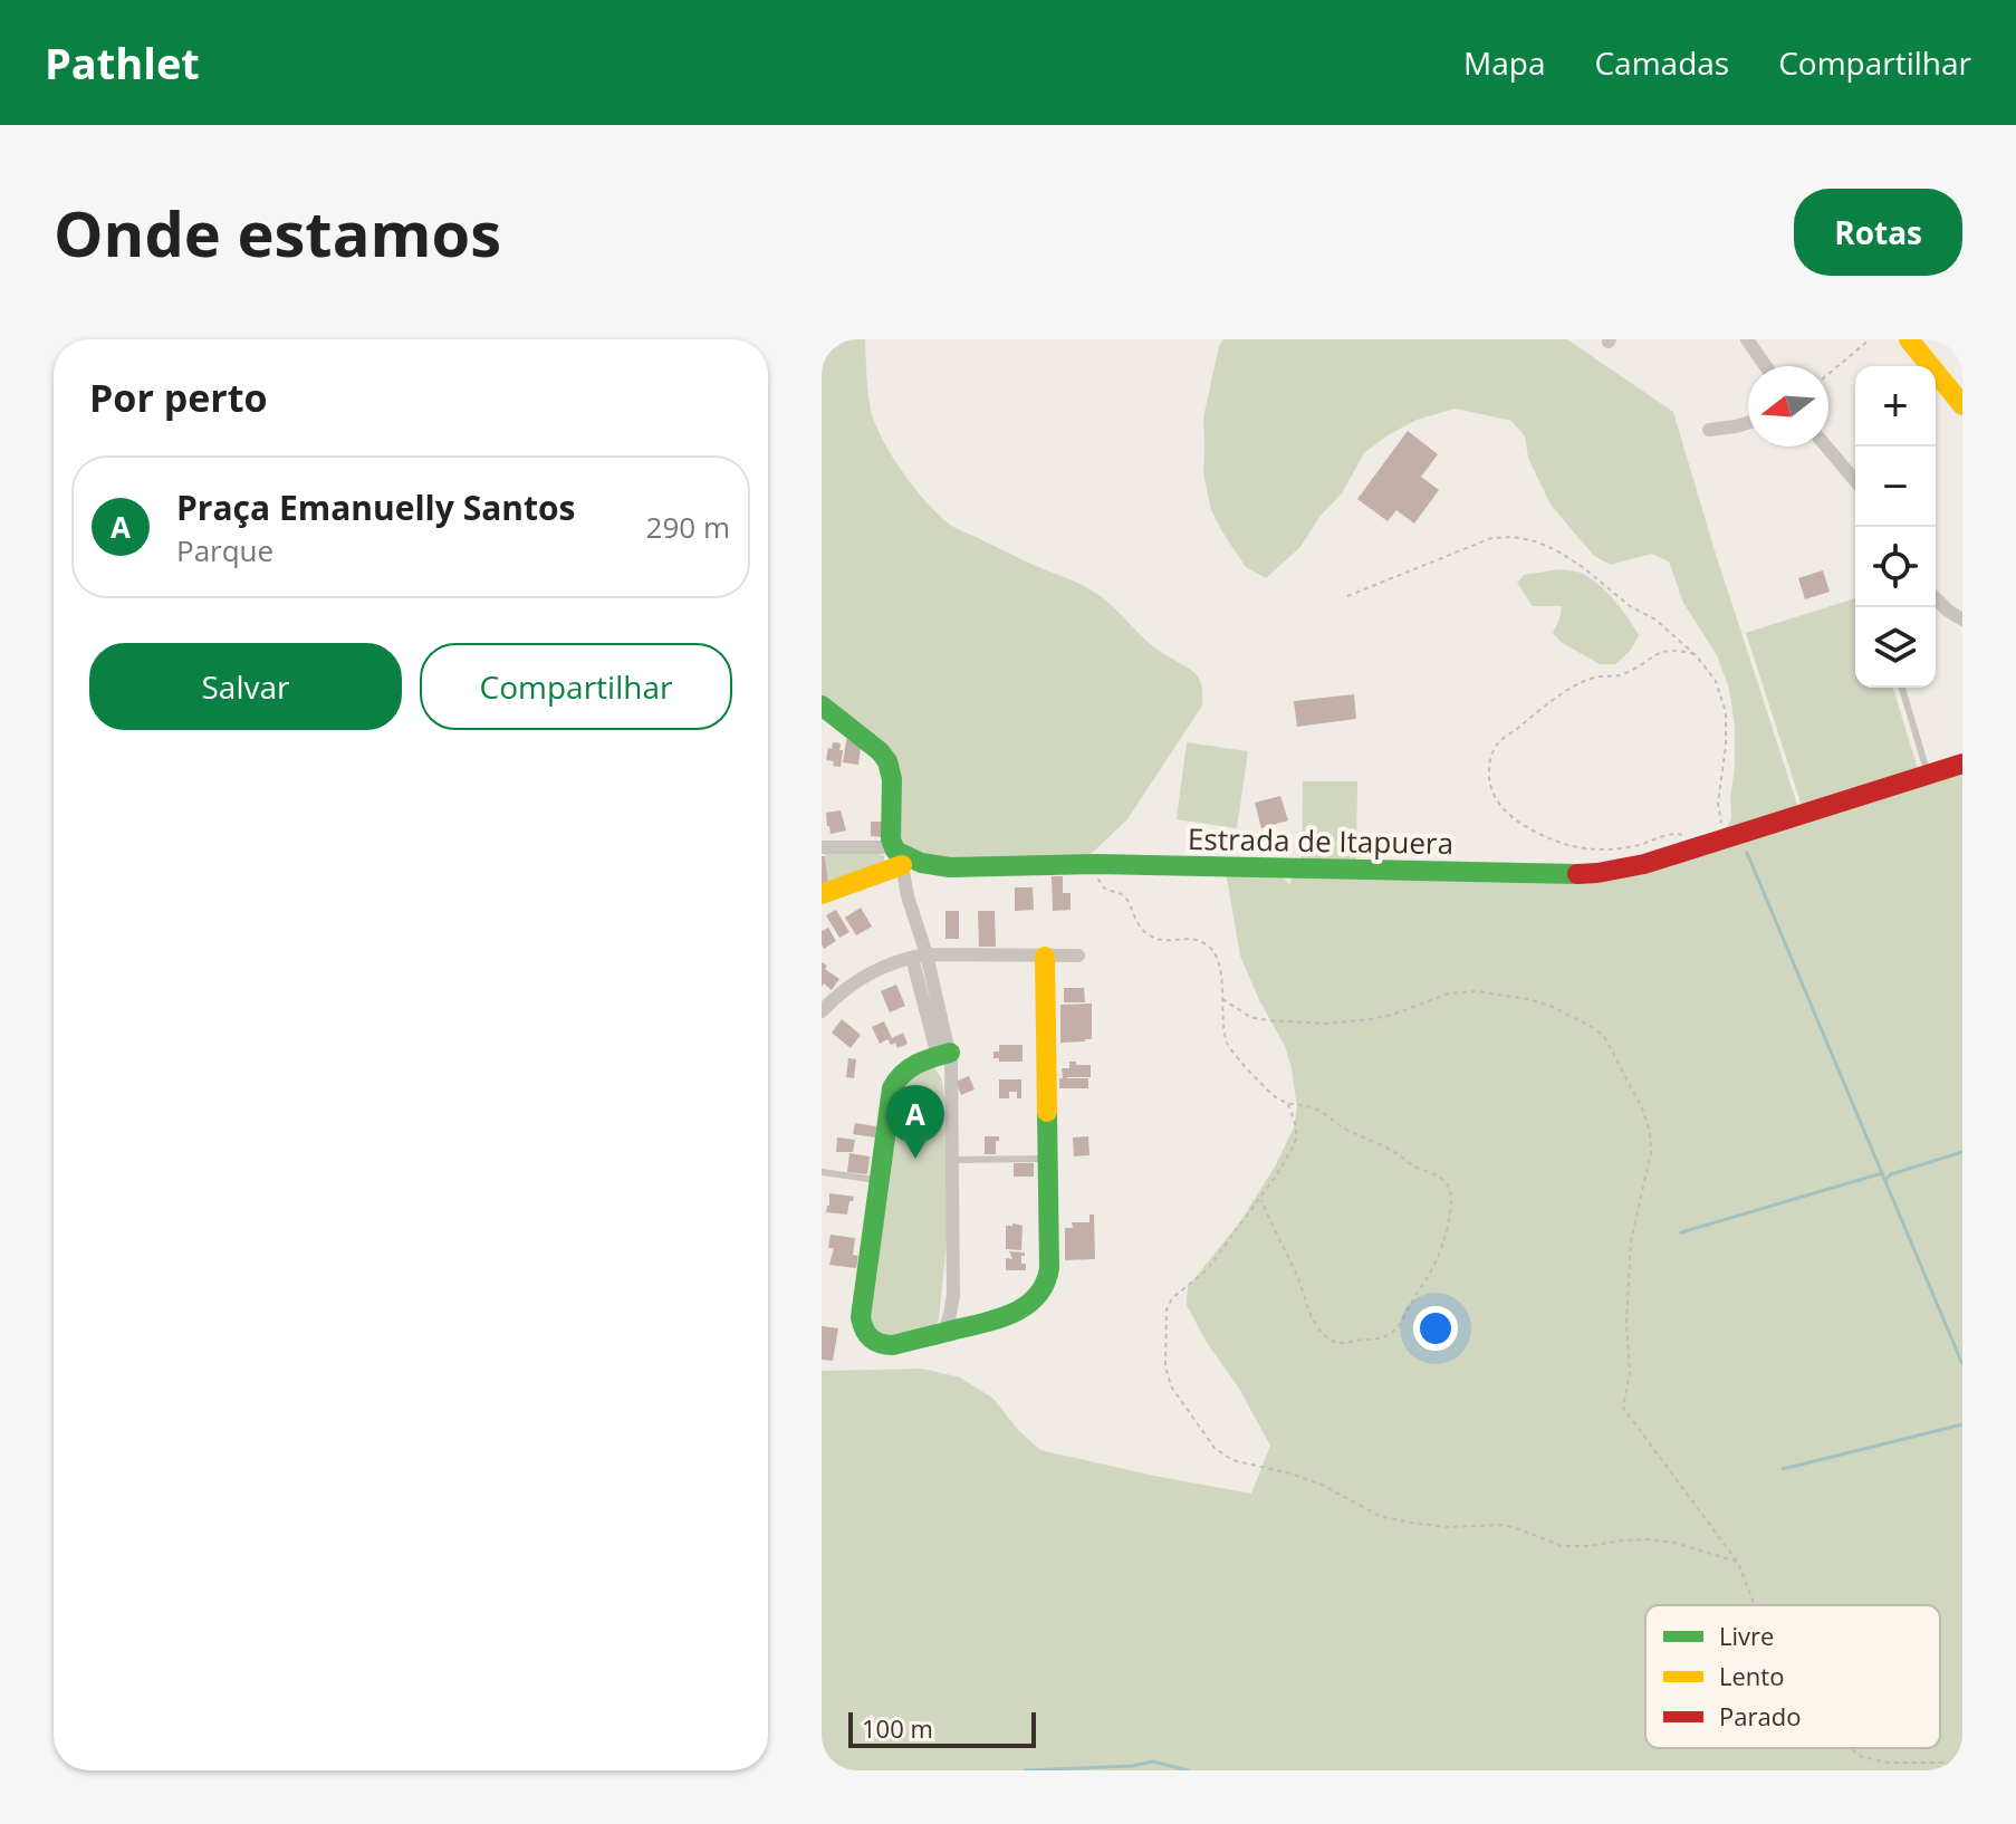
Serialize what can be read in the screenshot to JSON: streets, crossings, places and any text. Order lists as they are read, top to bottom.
{
  "streets": {
    "street": ["Estrada de Itapuera"]
  },
  "legend": ["Livre", "Lento", "Parado"],
  "scale_bar": "100 m",
  "north": "left",
  "page": {
    "header": "Pathlet",
    "nav": ["Mapa", "Camadas", "Compartilhar"],
    "buttons": [
      "Rotas",
      ["Salvar", "Compartilhar"]
    ],
    "title": "Onde estamos",
    "heading": "Por perto",
    "map_buttons": ["+", "−"],
    "list": [
      {
        "mark": "A",
        "name": "Praça Emanuelly Santos",
        "note": "Parque",
        "value": "290 m"
      }
    ],
    "pins": "A",
    "scale": "100 m"
  }
}
